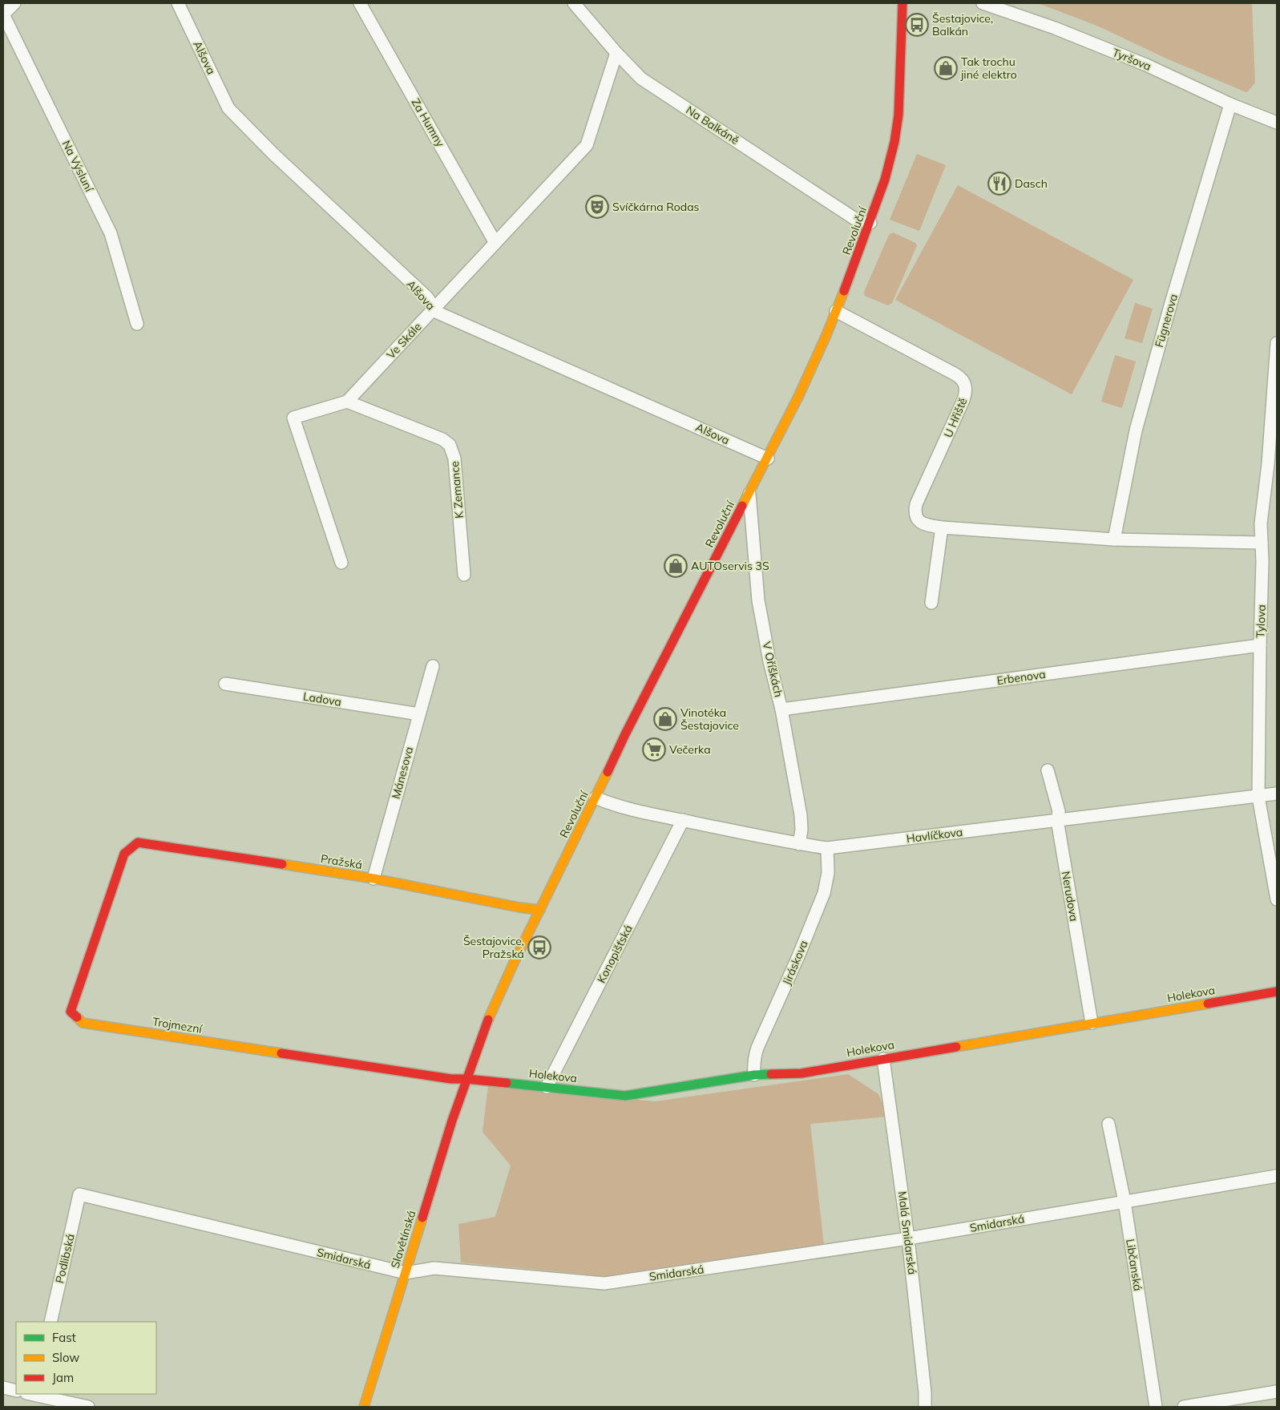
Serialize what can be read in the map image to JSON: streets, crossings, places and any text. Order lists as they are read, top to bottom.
{
  "streets": {
    "street": [
      "Alšova",
      "Tyršova",
      "Za Humny",
      "Na Balkáně",
      "Na Výsluní",
      "Revoluční",
      "Fügnerova",
      "Ve Skále",
      "U Hřiště",
      "K Zemance",
      "Tylova",
      "V Oříškách",
      "Erbenova",
      "Ladova",
      "Mánesova",
      "Havlíčkova",
      "Pražská",
      "Nerudova",
      "Konopišťská",
      "Jiráskova",
      "Holekova",
      "Trojmezní",
      "Smidarská",
      "Malá Smidarská",
      "Slavětínská",
      "Podlibská",
      "Libčanská"
    ]
  },
  "crossings": [
    ["Alšova", "Revoluční"],
    ["Alšova", "Ve Skále"],
    ["Tyršova", "Fügnerova"],
    ["Za Humny", "Ve Skále"],
    ["Na Balkáně", "Revoluční"],
    ["Na Balkáně", "Ve Skále"],
    ["Revoluční", "U Hřiště"],
    ["Revoluční", "V Oříškách"],
    ["Revoluční", "Havlíčkova"],
    ["Revoluční", "Pražská"],
    ["Revoluční", "Holekova"],
    ["Revoluční", "Trojmezní"],
    ["Revoluční", "Slavětínská"],
    ["Fügnerova", "U Hřiště"],
    ["Ve Skále", "K Zemance"],
    ["U Hřiště", "Tylova"],
    ["Tylova", "Erbenova"],
    ["Tylova", "Havlíčkova"],
    ["V Oříškách", "Erbenova"],
    ["V Oříškách", "Havlíčkova"],
    ["Ladova", "Mánesova"],
    ["Mánesova", "Pražská"],
    ["Havlíčkova", "Nerudova"],
    ["Havlíčkova", "Konopišťská"],
    ["Havlíčkova", "Jiráskova"],
    ["Pražská", "Trojmezní"],
    ["Nerudova", "Holekova"],
    ["Konopišťská", "Holekova"],
    ["Jiráskova", "Holekova"],
    ["Holekova", "Trojmezní"],
    ["Holekova", "Malá Smidarská"],
    ["Holekova", "Slavětínská"],
    ["Trojmezní", "Slavětínská"],
    ["Smidarská", "Malá Smidarská"],
    ["Smidarská", "Slavětínská"],
    ["Smidarská", "Podlibská"],
    ["Smidarská", "Libčanská"]
  ],
  "places": {
    "bus stop": ["Šestajovice, Balkán", "Šestajovice, Pražská"],
    "shop": ["Tak trochu jiné elektro", "AUTOservis 3S", "Vinotéka Šestajovice"],
    "restaurant": ["Dasch"],
    "theatre": ["Svíčkárna Rodas"],
    "supermarket": ["Večerka"]
  },
  "legend": ["Fast", "Slow", "Jam"]
}
